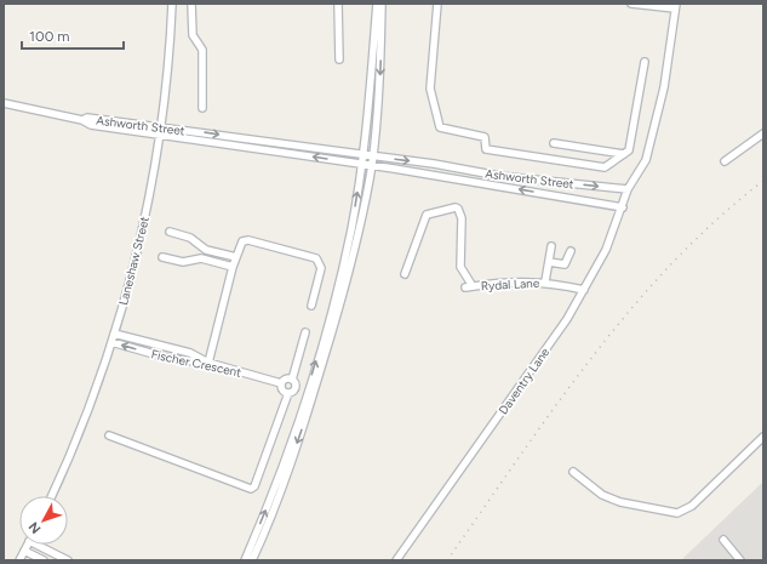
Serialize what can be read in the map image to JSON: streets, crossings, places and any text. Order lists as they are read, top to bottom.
{
  "streets": {
    "street": [
      "Ashworth Street",
      "Laneshaw Street",
      "Rydal Lane",
      "Fischer Crescent",
      "Daventry Lane"
    ]
  },
  "crossings": [
    ["Ashworth Street", "Laneshaw Street"],
    ["Ashworth Street", "Daventry Lane"],
    ["Laneshaw Street", "Fischer Crescent"],
    ["Rydal Lane", "Daventry Lane"]
  ],
  "scale_bar": "100 m",
  "north": "bottom left"
}
